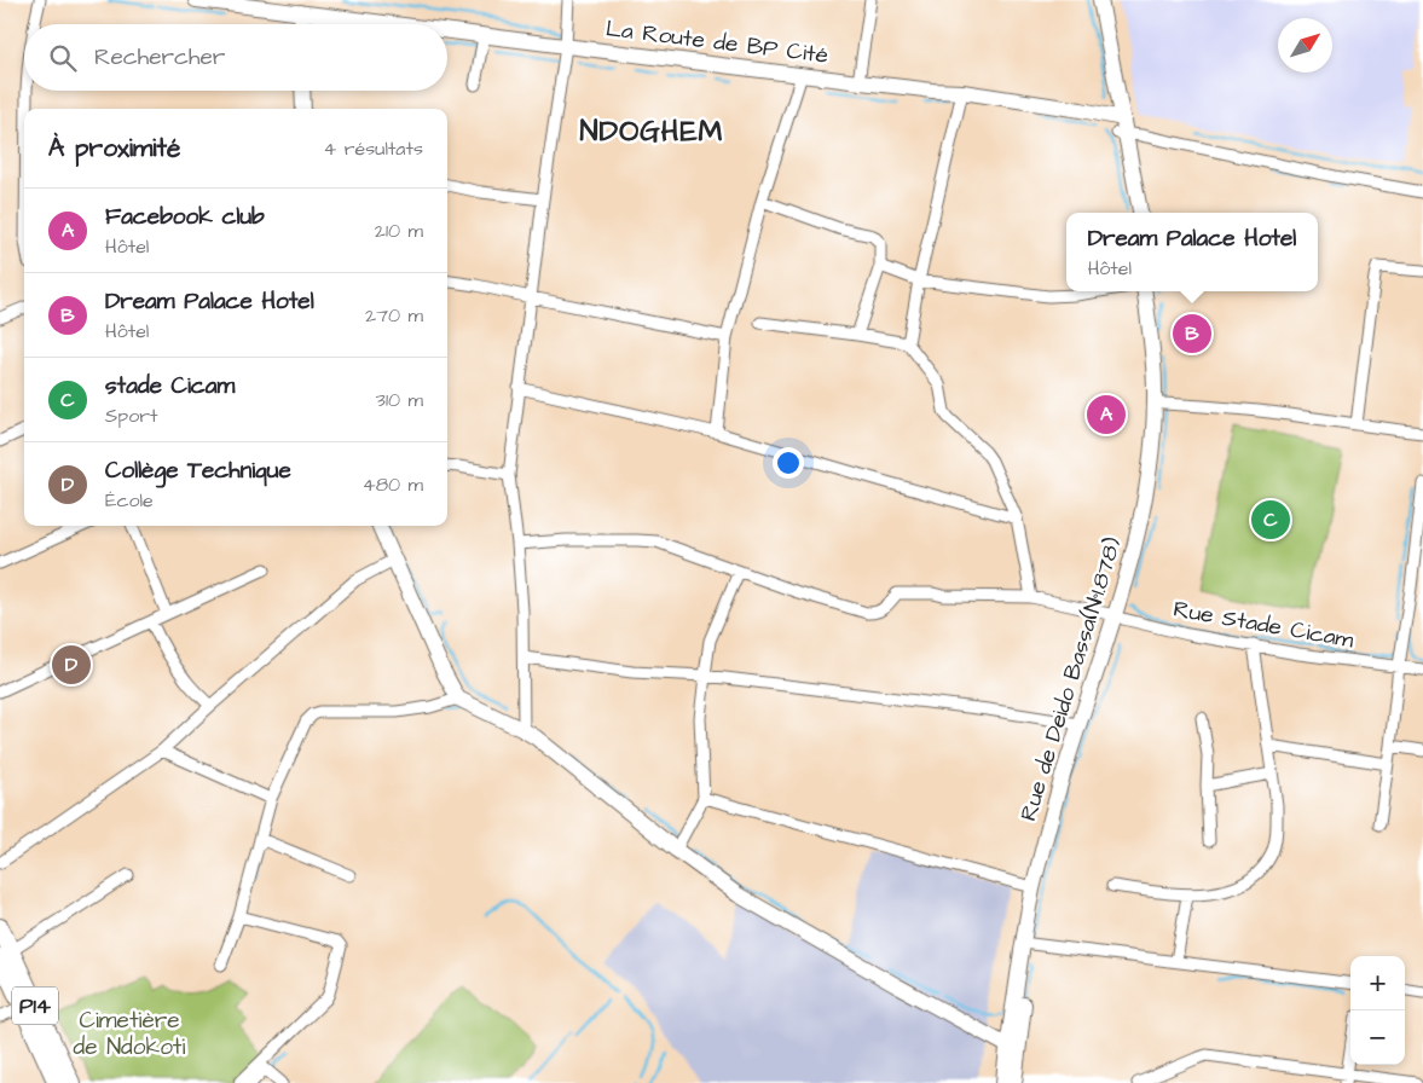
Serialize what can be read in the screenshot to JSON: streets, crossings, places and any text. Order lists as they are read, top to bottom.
{
  "streets": {
    "main road": ["La Route de BP Cité", "Rue de Deido Bassa(N°1.878)", "P14"],
    "street": ["Rue Stade Cicam"]
  },
  "crossings": [
    ["Rue Stade Cicam", "Rue de Deido Bassa(N°1.878)"]
  ],
  "districts": ["NDOGHEM"],
  "parks": ["Cimetière de Ndokoti"],
  "north": "top right",
  "page": {
    "search": "Rechercher",
    "heading": ["À proximité", "4 résultats"],
    "list": [
      {
        "mark": "A",
        "name": "Facebook club",
        "note": "Hôtel",
        "value": "210 m"
      },
      {
        "mark": "B",
        "name": "Dream Palace Hotel",
        "note": "Hôtel",
        "value": "270 m"
      },
      {
        "mark": "C",
        "name": "stade Cicam",
        "note": "Sport",
        "value": "310 m"
      },
      {
        "mark": "D",
        "name": "Collège Technique",
        "note": "École",
        "value": "480 m"
      }
    ],
    "popup": ["Dream Palace Hotel", "Hôtel"],
    "pins": [
      "B",
      "A",
      "C",
      "D"
    ],
    "map_buttons": ["+", "−"]
  }
}
